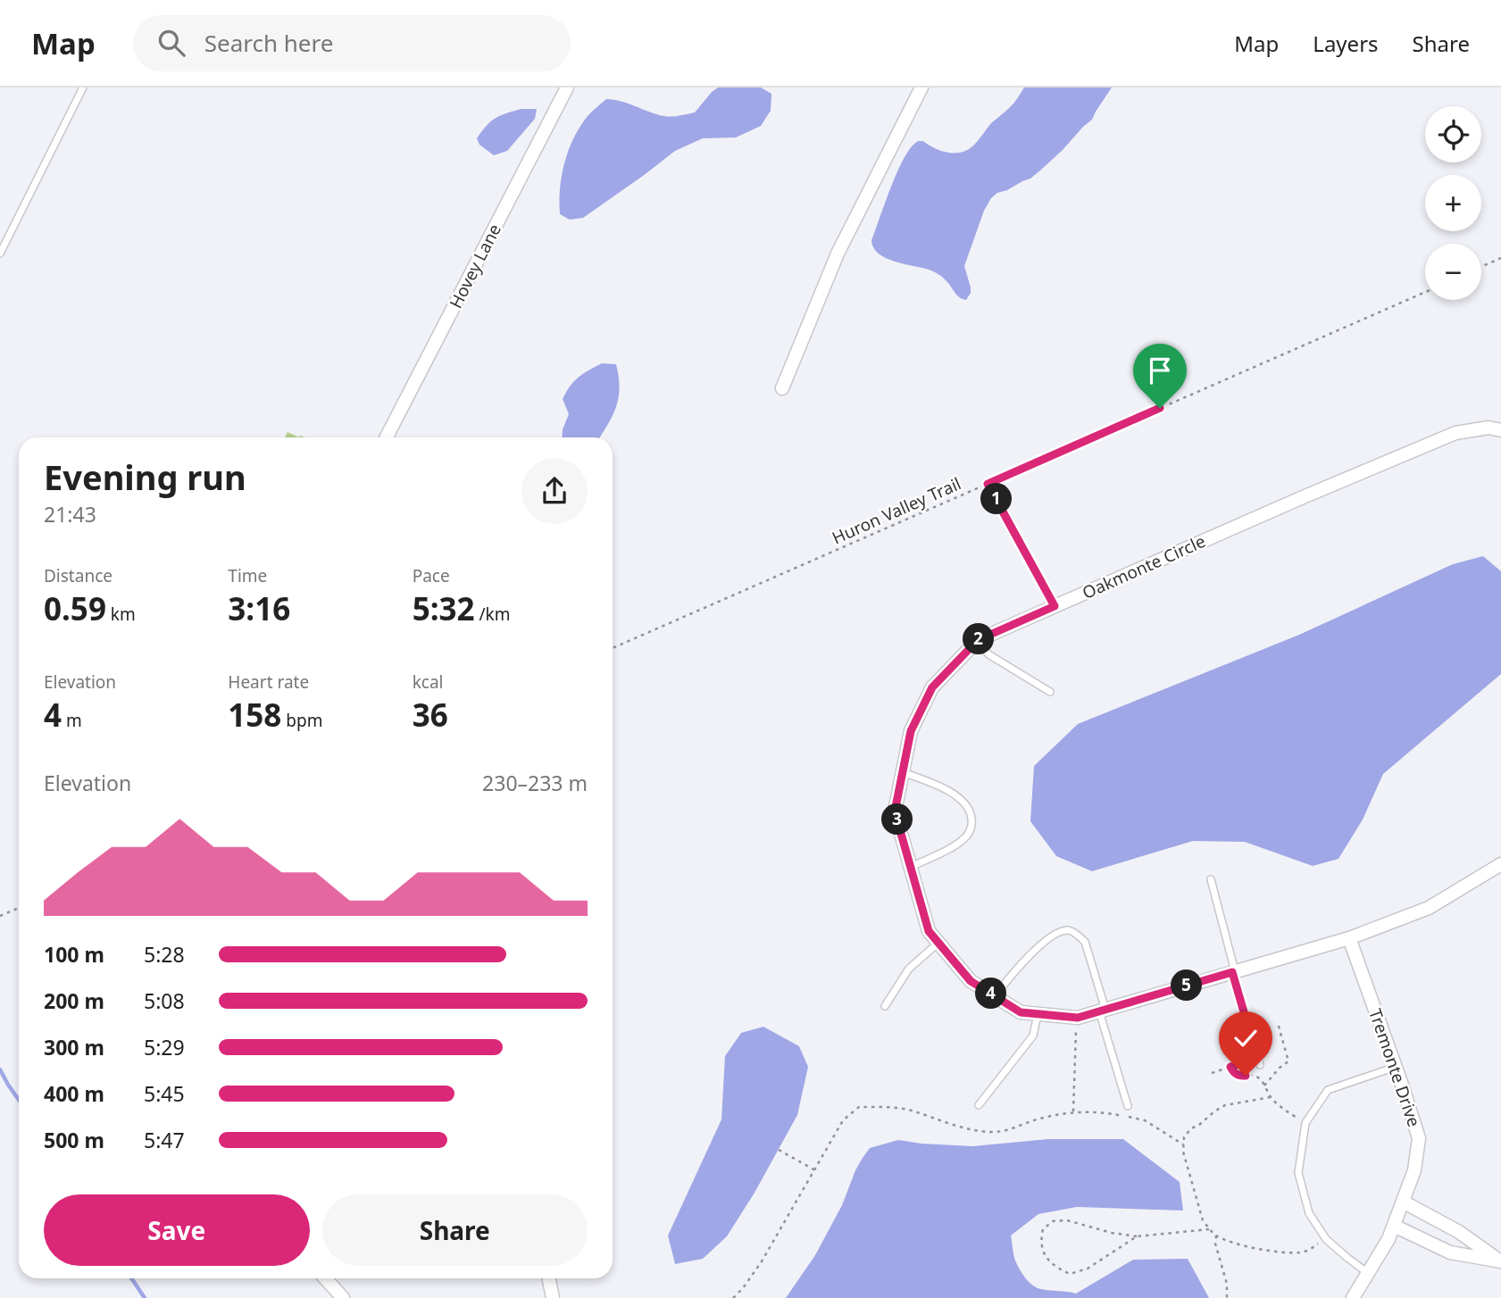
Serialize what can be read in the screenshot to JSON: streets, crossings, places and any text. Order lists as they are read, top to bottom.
{
  "streets": {
    "street": ["Hovey Lane", "Oakmonte Circle", "Tremonte Drive"],
    "path": ["Huron Valley Trail"]
  },
  "crossings": [
    ["Oakmonte Circle", "Tremonte Drive"]
  ],
  "page": {
    "header": "Map",
    "search": "Search here",
    "nav": ["Map", "Layers", "Share"],
    "map_buttons": ["+", "−"],
    "heading": ["Evening run", "21:43"],
    "pins": [
      "1",
      "2",
      "3",
      "5",
      "4"
    ],
    "stats": [
      ["Distance", "0.59 km"],
      ["Time", "3:16"],
      ["Pace", "5:32 /km"],
      ["Elevation", "4 m"],
      ["Heart rate", "158 bpm"],
      ["kcal", "36"]
    ],
    "chart": ["Elevation", "230–233 m"],
    "list": [
      {
        "name": "100 m",
        "note": "5:28"
      },
      {
        "name": "200 m",
        "note": "5:08"
      },
      {
        "name": "300 m",
        "note": "5:29"
      },
      {
        "name": "400 m",
        "note": "5:45"
      },
      {
        "name": "500 m",
        "note": "5:47"
      }
    ],
    "buttons": ["Save", "Share"]
  }
}
